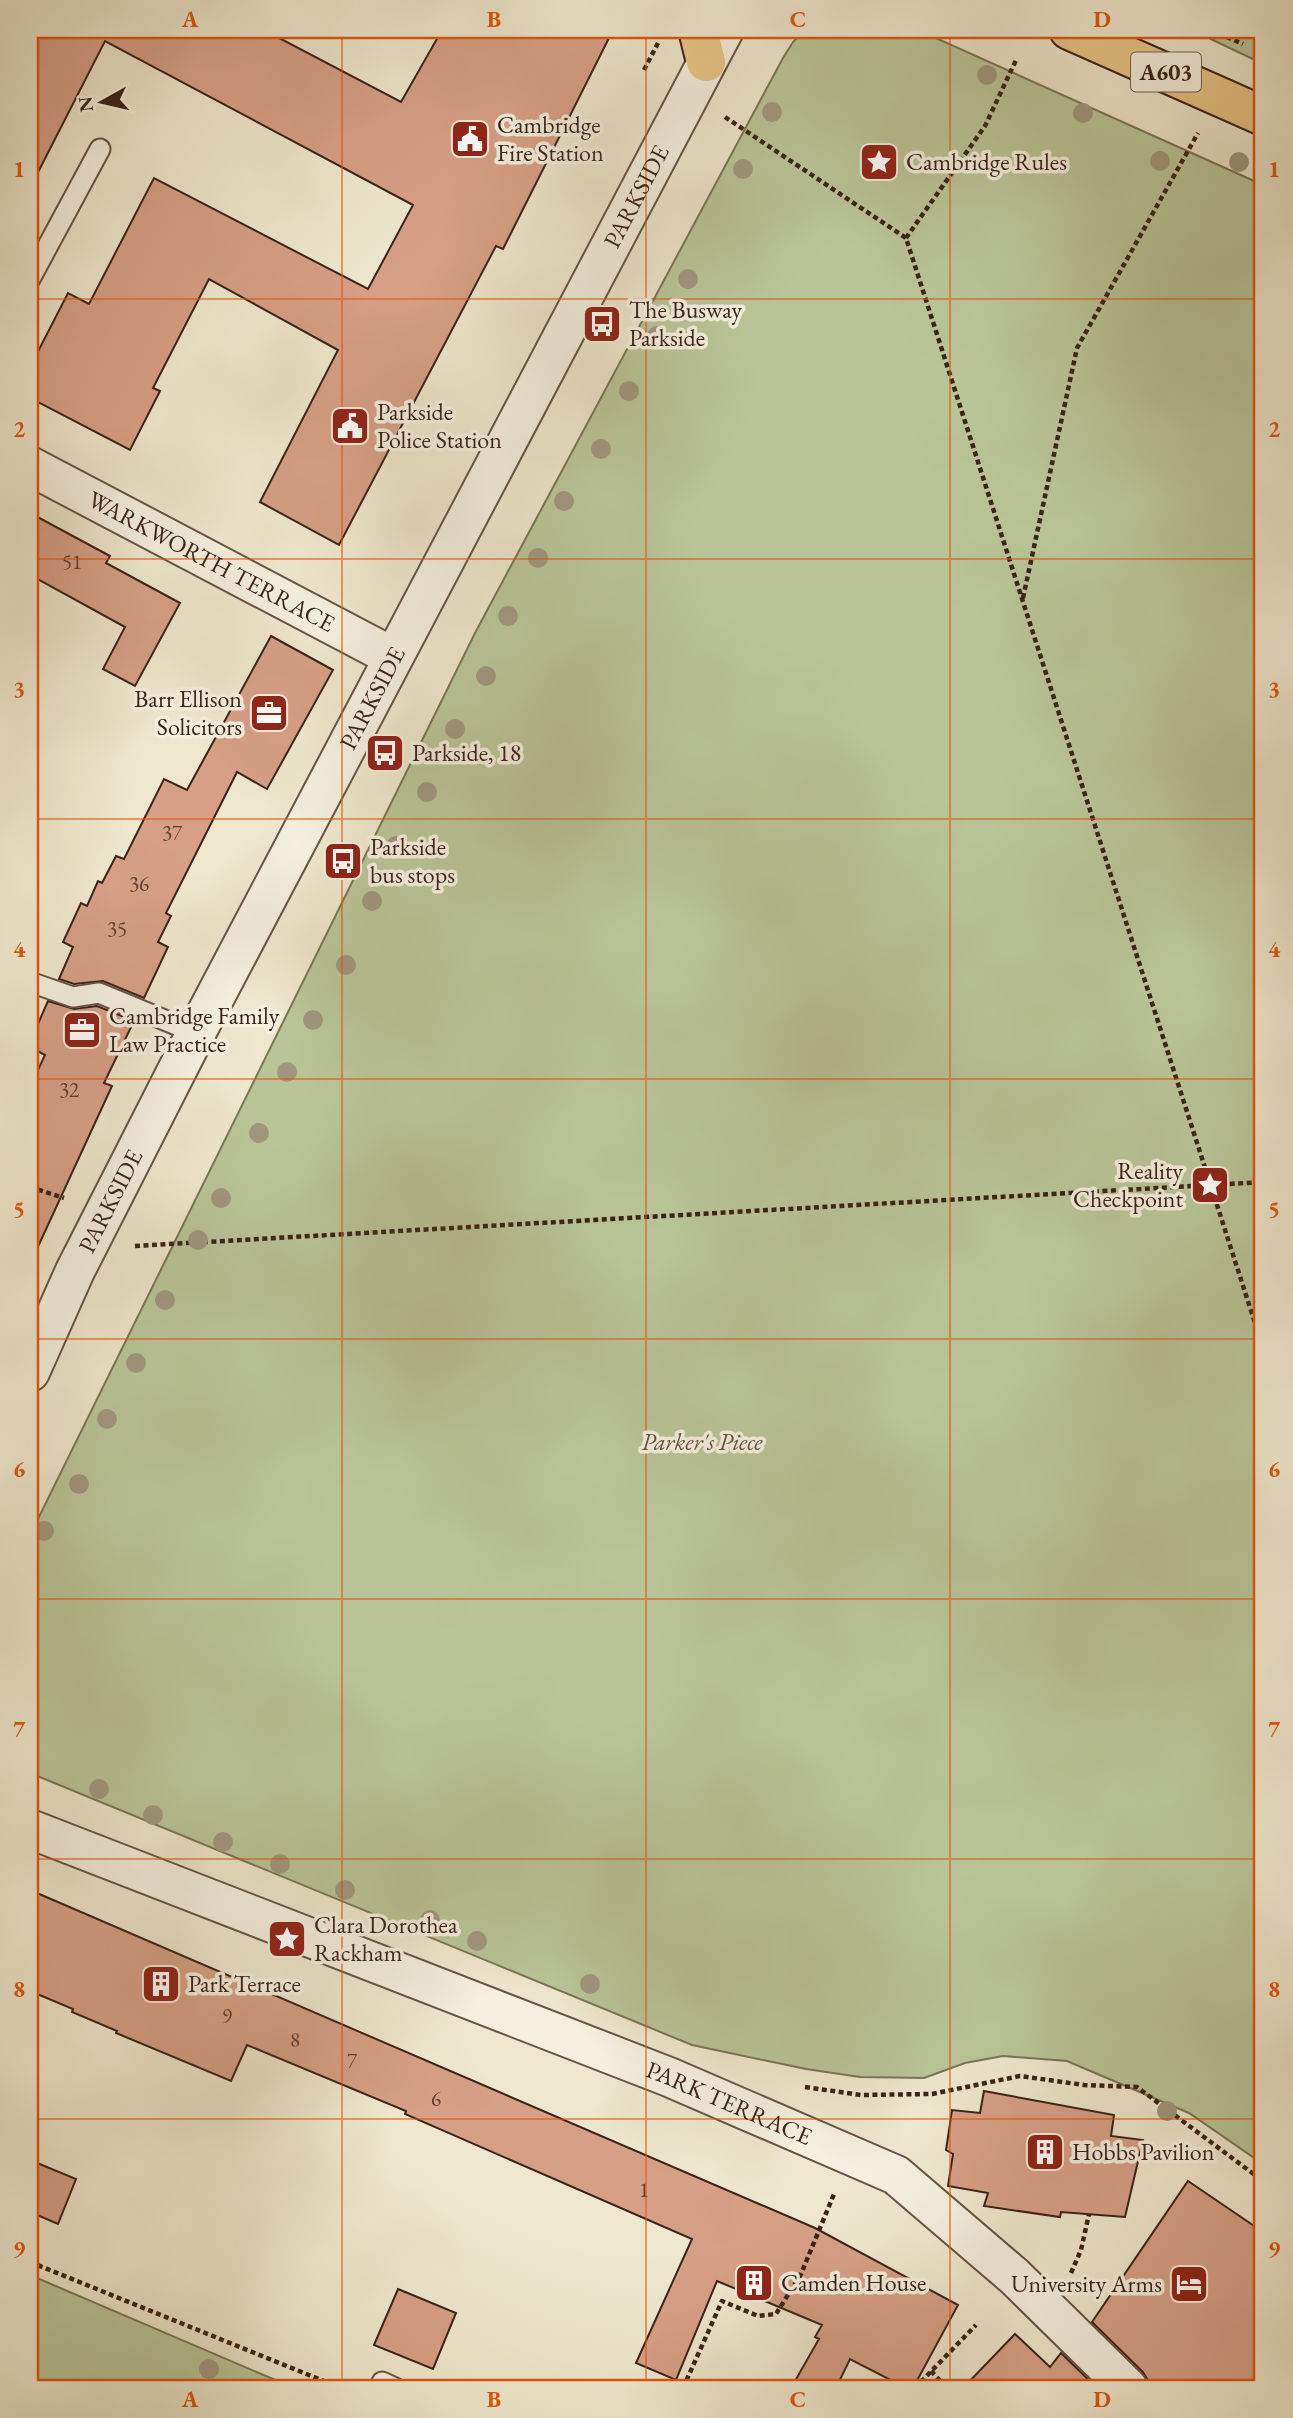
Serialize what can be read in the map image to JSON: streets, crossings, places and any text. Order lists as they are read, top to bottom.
{
  "streets": {
    "main road": ["A603"],
    "street": ["PARKSIDE", "WARKWORTH TERRACE", "PARK TERRACE"]
  },
  "crossings": [
    ["PARKSIDE", "WARKWORTH TERRACE"]
  ],
  "parks": ["Parker's Piece"],
  "places": {
    "public building": ["Cambridge Fire Station", "Parkside Police Station"],
    "place": ["Cambridge Rules", "Reality Checkpoint", "Clara Dorothea Rackham"],
    "bus stop": ["The Busway Parkside", "Parkside, 18", "Parkside bus stops"],
    "office": ["Barr Ellison Solicitors", "Cambridge Family Law Practice"],
    "building": ["Park Terrace", "Hobbs Pavilion", "Camden House"],
    "hotel": ["University Arms"]
  },
  "house_numbers": [
    "51",
    "37",
    "36",
    "35",
    "32",
    "9",
    "8",
    "7",
    "6",
    "1"
  ],
  "north": "left",
  "grid": {
    "columns": [
      "A",
      "B",
      "C",
      "D"
    ],
    "rows": [
      "1",
      "2",
      "3",
      "4",
      "5",
      "6",
      "7",
      "8",
      "9"
    ]
  }
}
